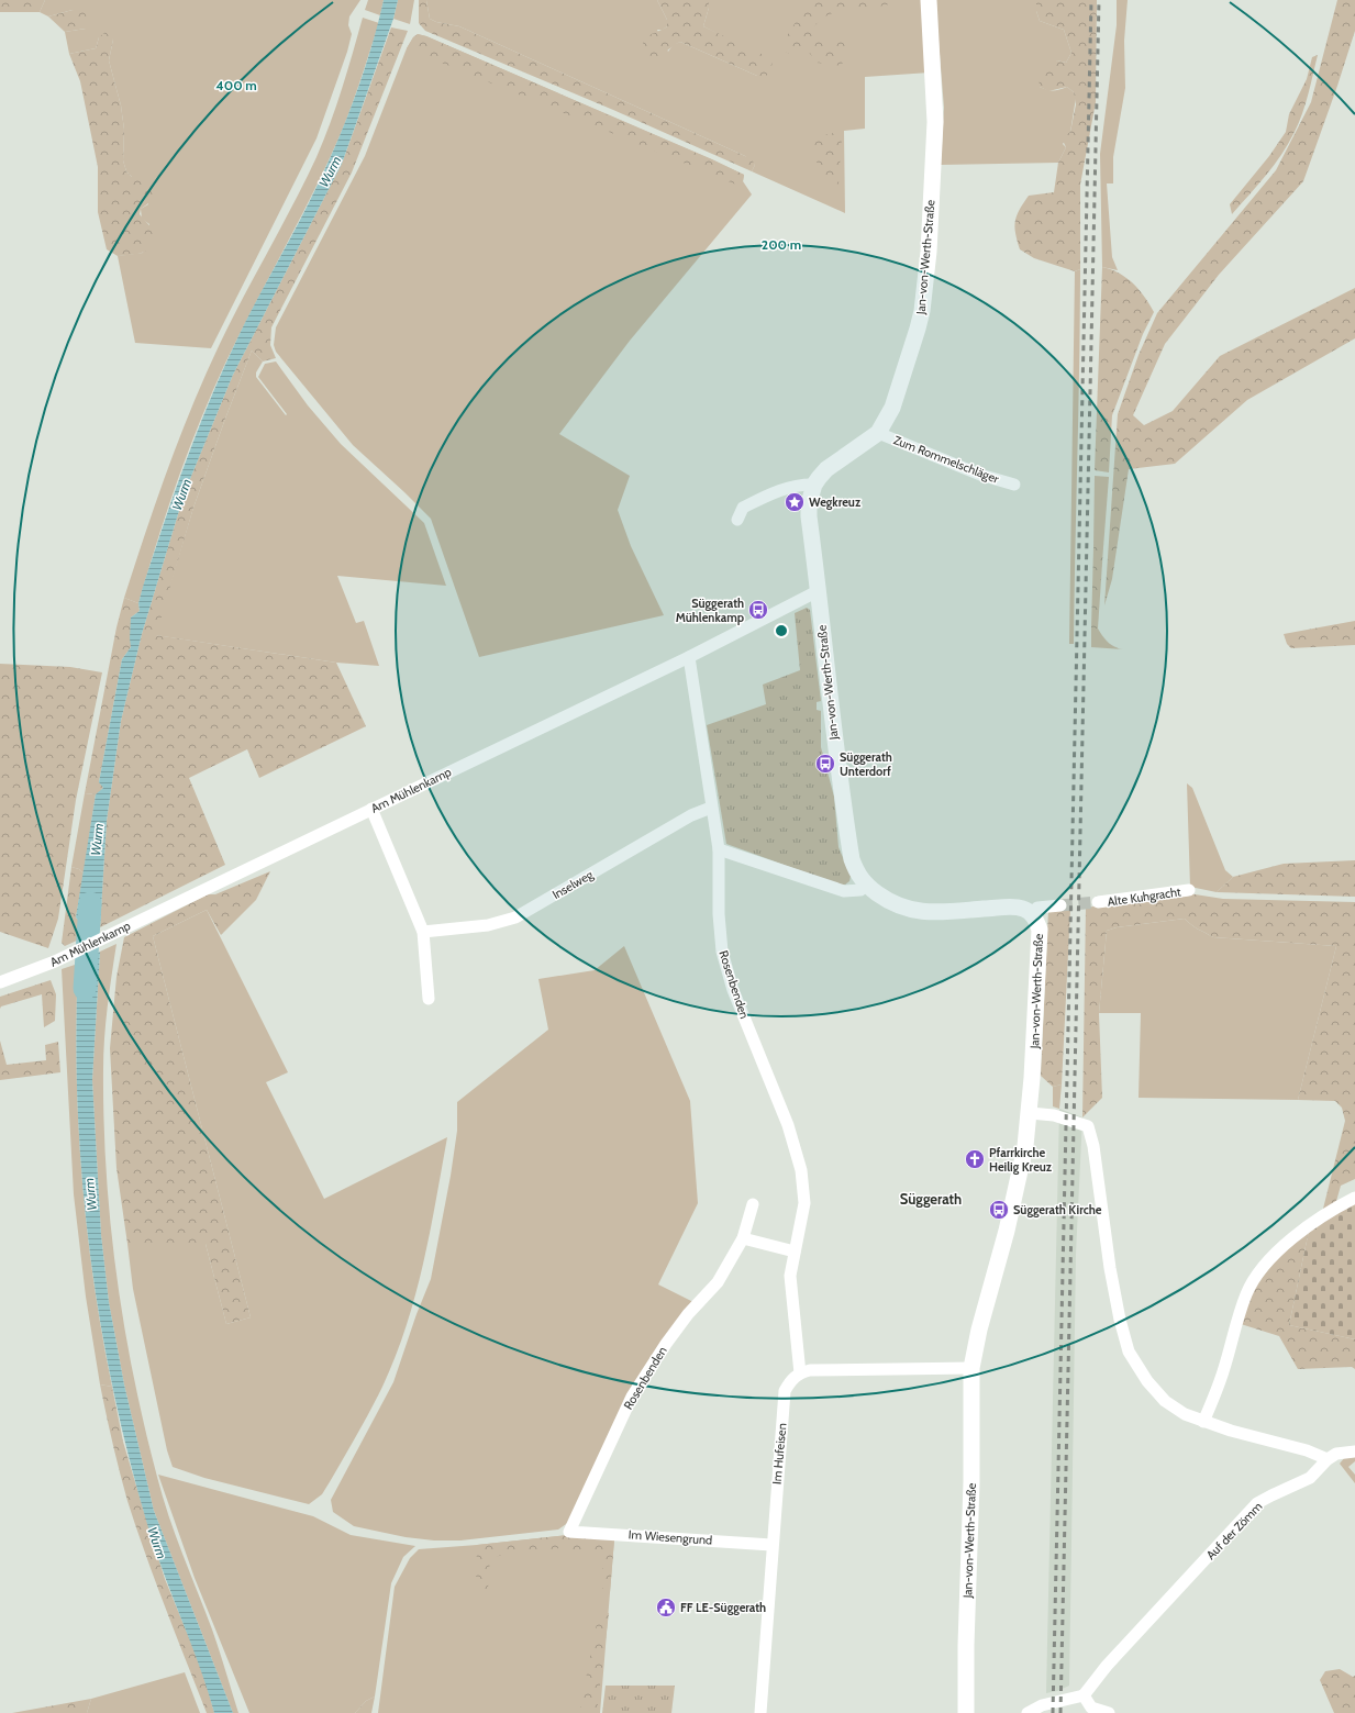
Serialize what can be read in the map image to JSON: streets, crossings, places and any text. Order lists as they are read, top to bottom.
{
  "streets": {
    "main road": ["Jan-von-Werth-Straße"],
    "street": [
      "Zum Rommelschläger",
      "Am Mühlenkamp",
      "Inselweg",
      "Alte Kuhgracht",
      "Rosenbenden",
      "Im Hufeisen",
      "Auf der Zömm",
      "Im Wiesengrund"
    ]
  },
  "crossings": [
    ["Jan-von-Werth-Straße", "Zum Rommelschläger"],
    ["Jan-von-Werth-Straße", "Am Mühlenkamp"],
    ["Am Mühlenkamp", "Rosenbenden"],
    ["Inselweg", "Rosenbenden"],
    ["Rosenbenden", "Im Hufeisen"],
    ["Rosenbenden", "Im Wiesengrund"],
    ["Im Hufeisen", "Im Wiesengrund"]
  ],
  "districts": ["Süggerath"],
  "water": ["Wurm"],
  "places": {
    "place": ["Wegkreuz"],
    "bus stop": ["Süggerath Mühlenkamp", "Süggerath Unterdorf", "Süggerath Kirche"],
    "church": ["Pfarrkirche Heilig Kreuz"],
    "public building": ["FF LE-Süggerath"]
  },
  "rings": ["400 m", "200 m"]
}
